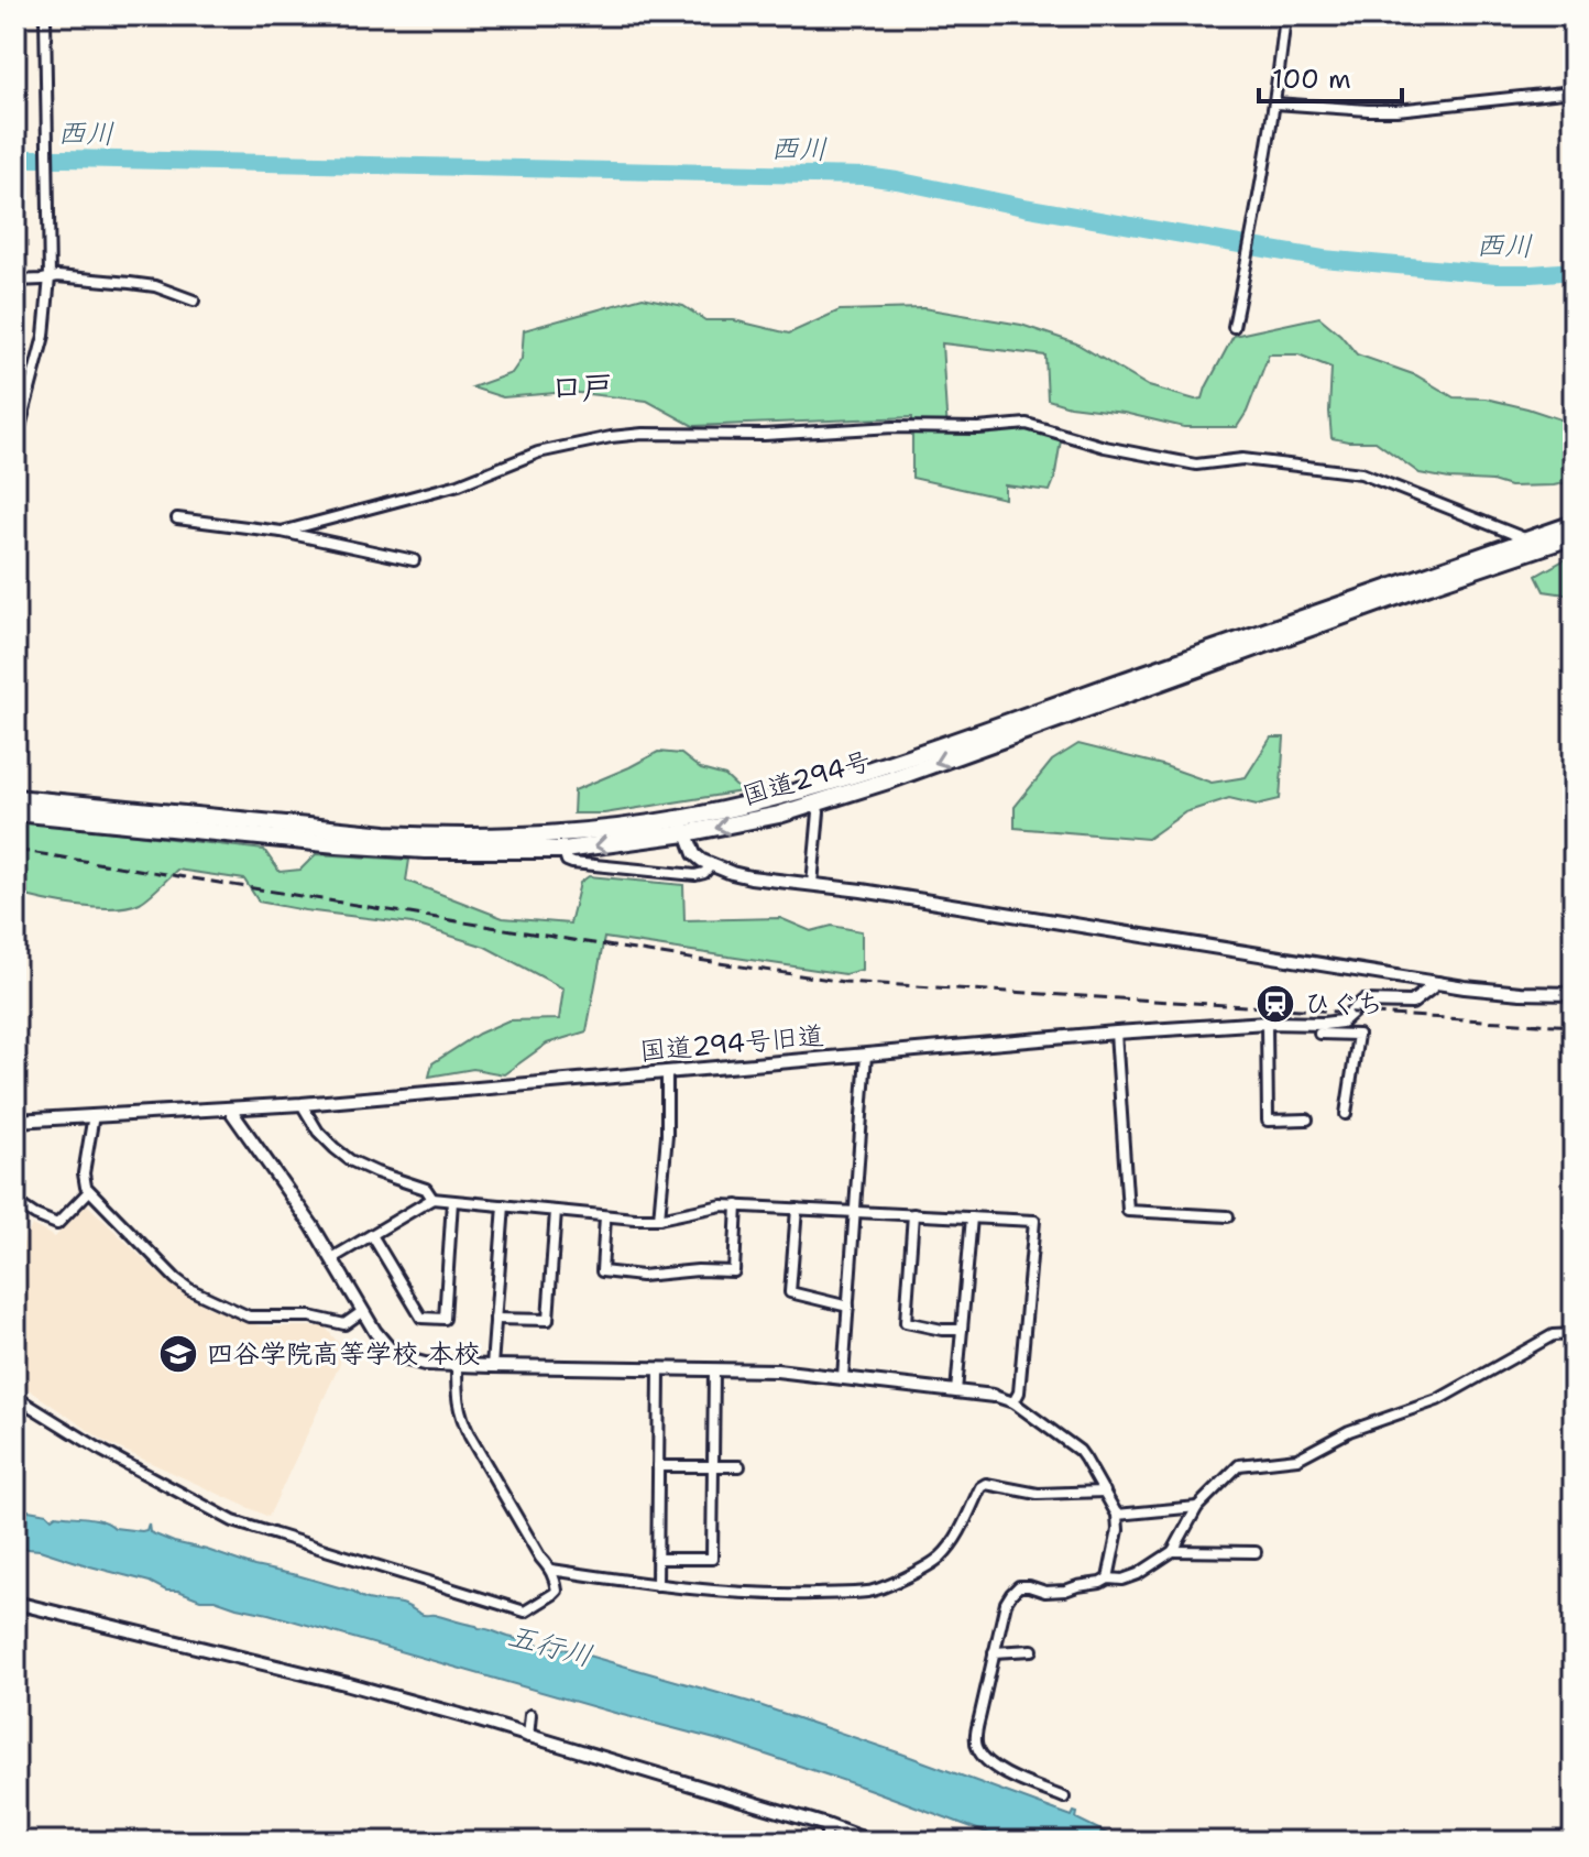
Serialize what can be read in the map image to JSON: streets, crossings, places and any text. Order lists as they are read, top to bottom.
{
  "streets": {
    "highway": ["国道294号"],
    "street": ["国道294号旧道"]
  },
  "districts": ["口戸"],
  "water": ["西川", "五行川"],
  "places": {
    "station": ["ひぐち"],
    "school or university": ["四谷学院高等学校 本校"]
  },
  "scale_bar": "100 m"
}
